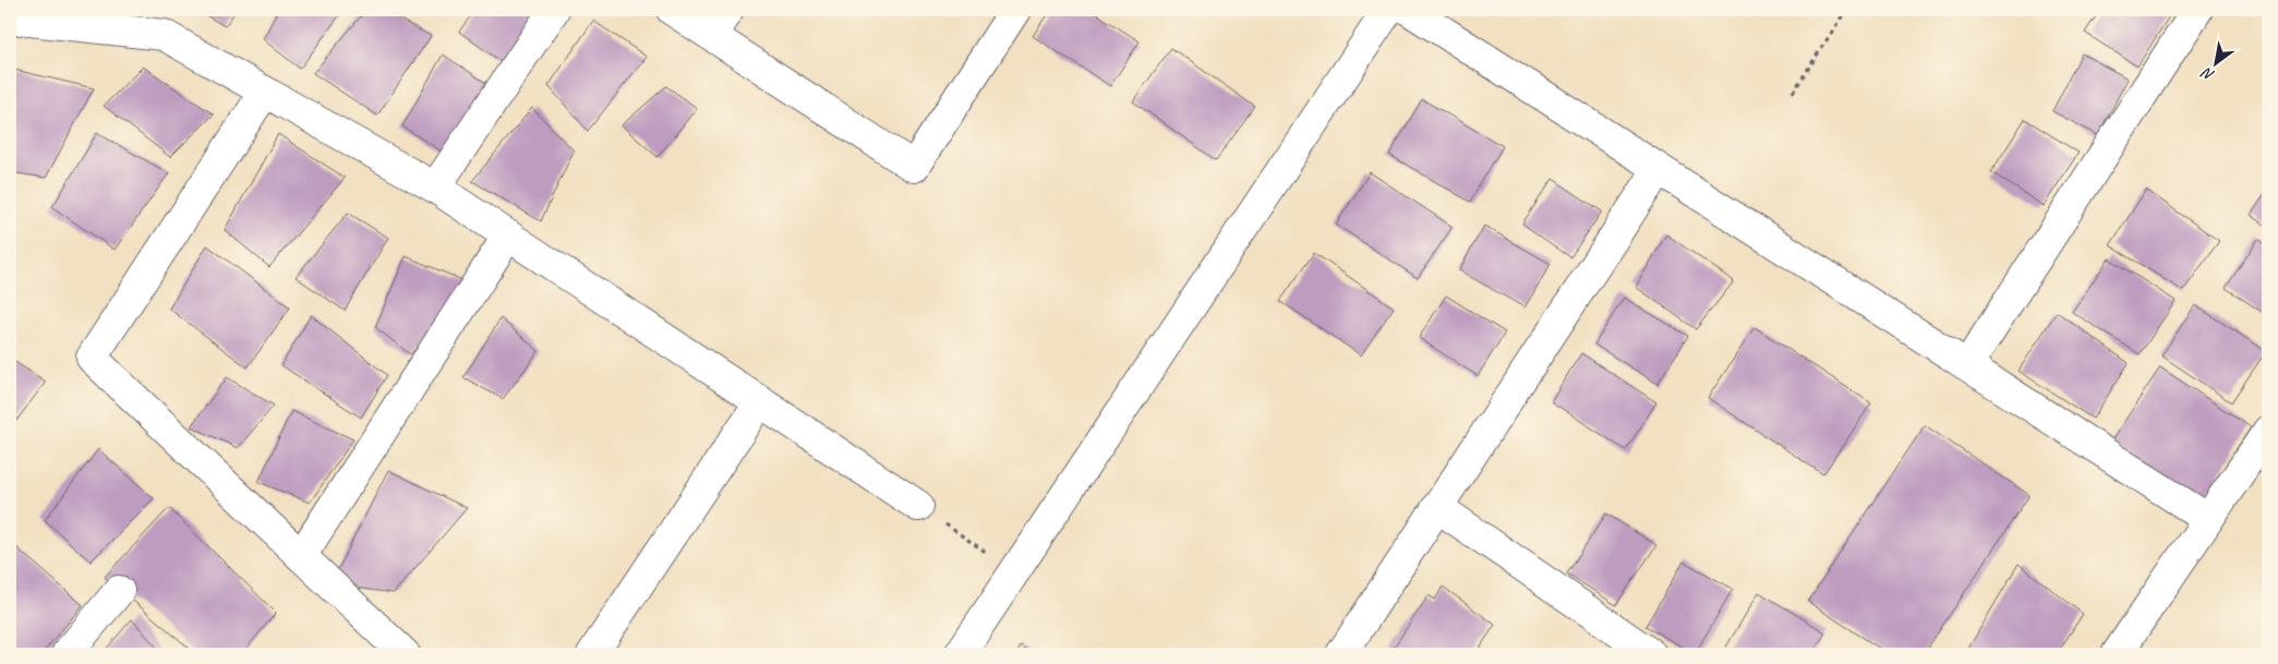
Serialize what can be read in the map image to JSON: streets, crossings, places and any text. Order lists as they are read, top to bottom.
{
  "north": "bottom left"
}
